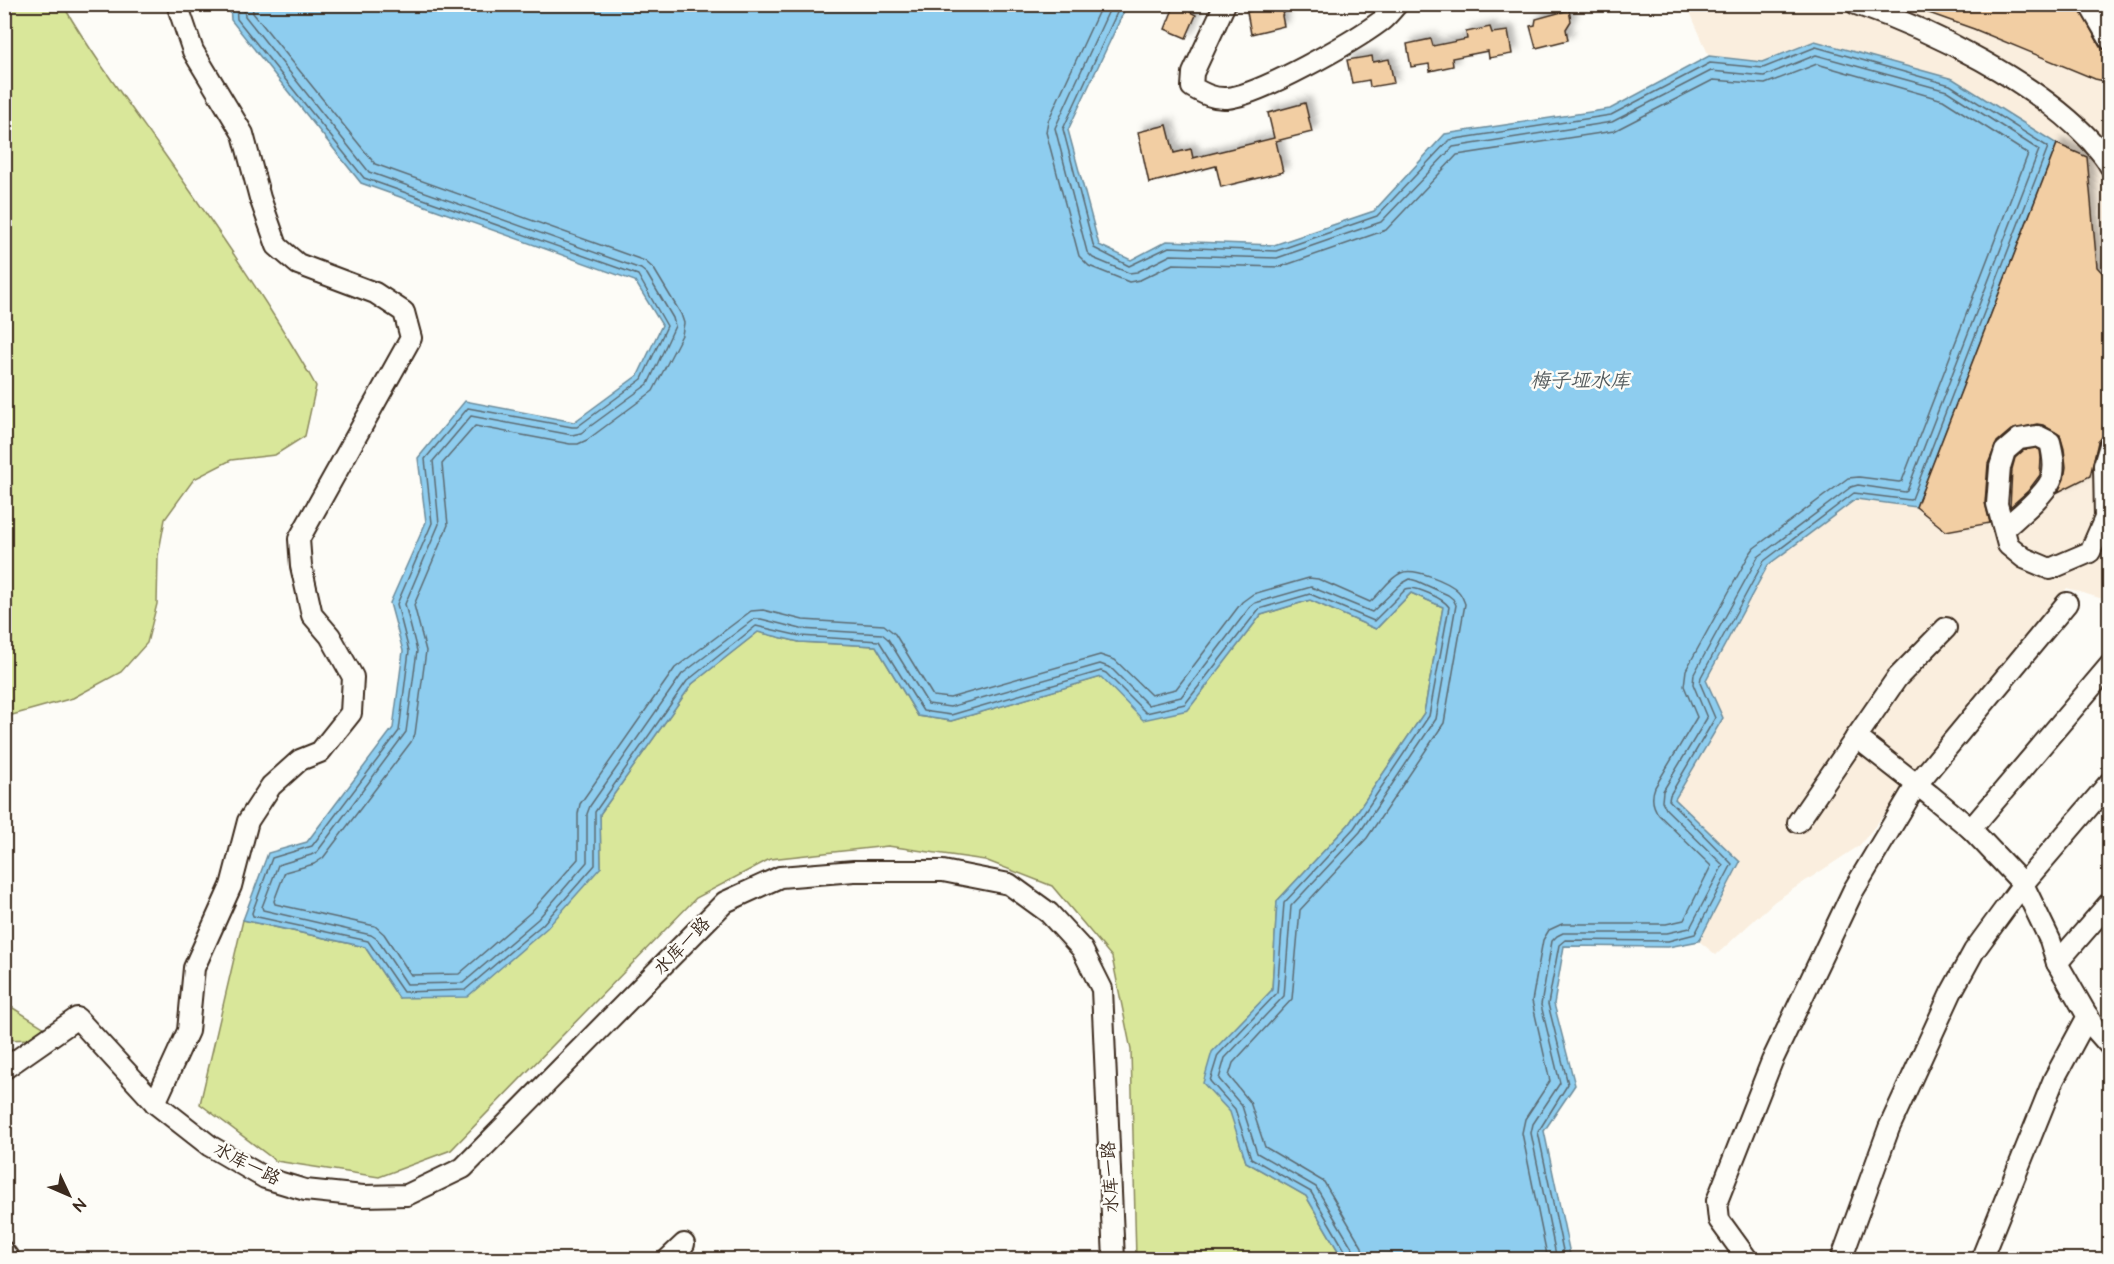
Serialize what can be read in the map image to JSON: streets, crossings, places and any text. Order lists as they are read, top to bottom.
{
  "streets": {
    "street": ["水库一路"]
  },
  "water": ["梅子垭水库"],
  "north": "bottom right"
}
